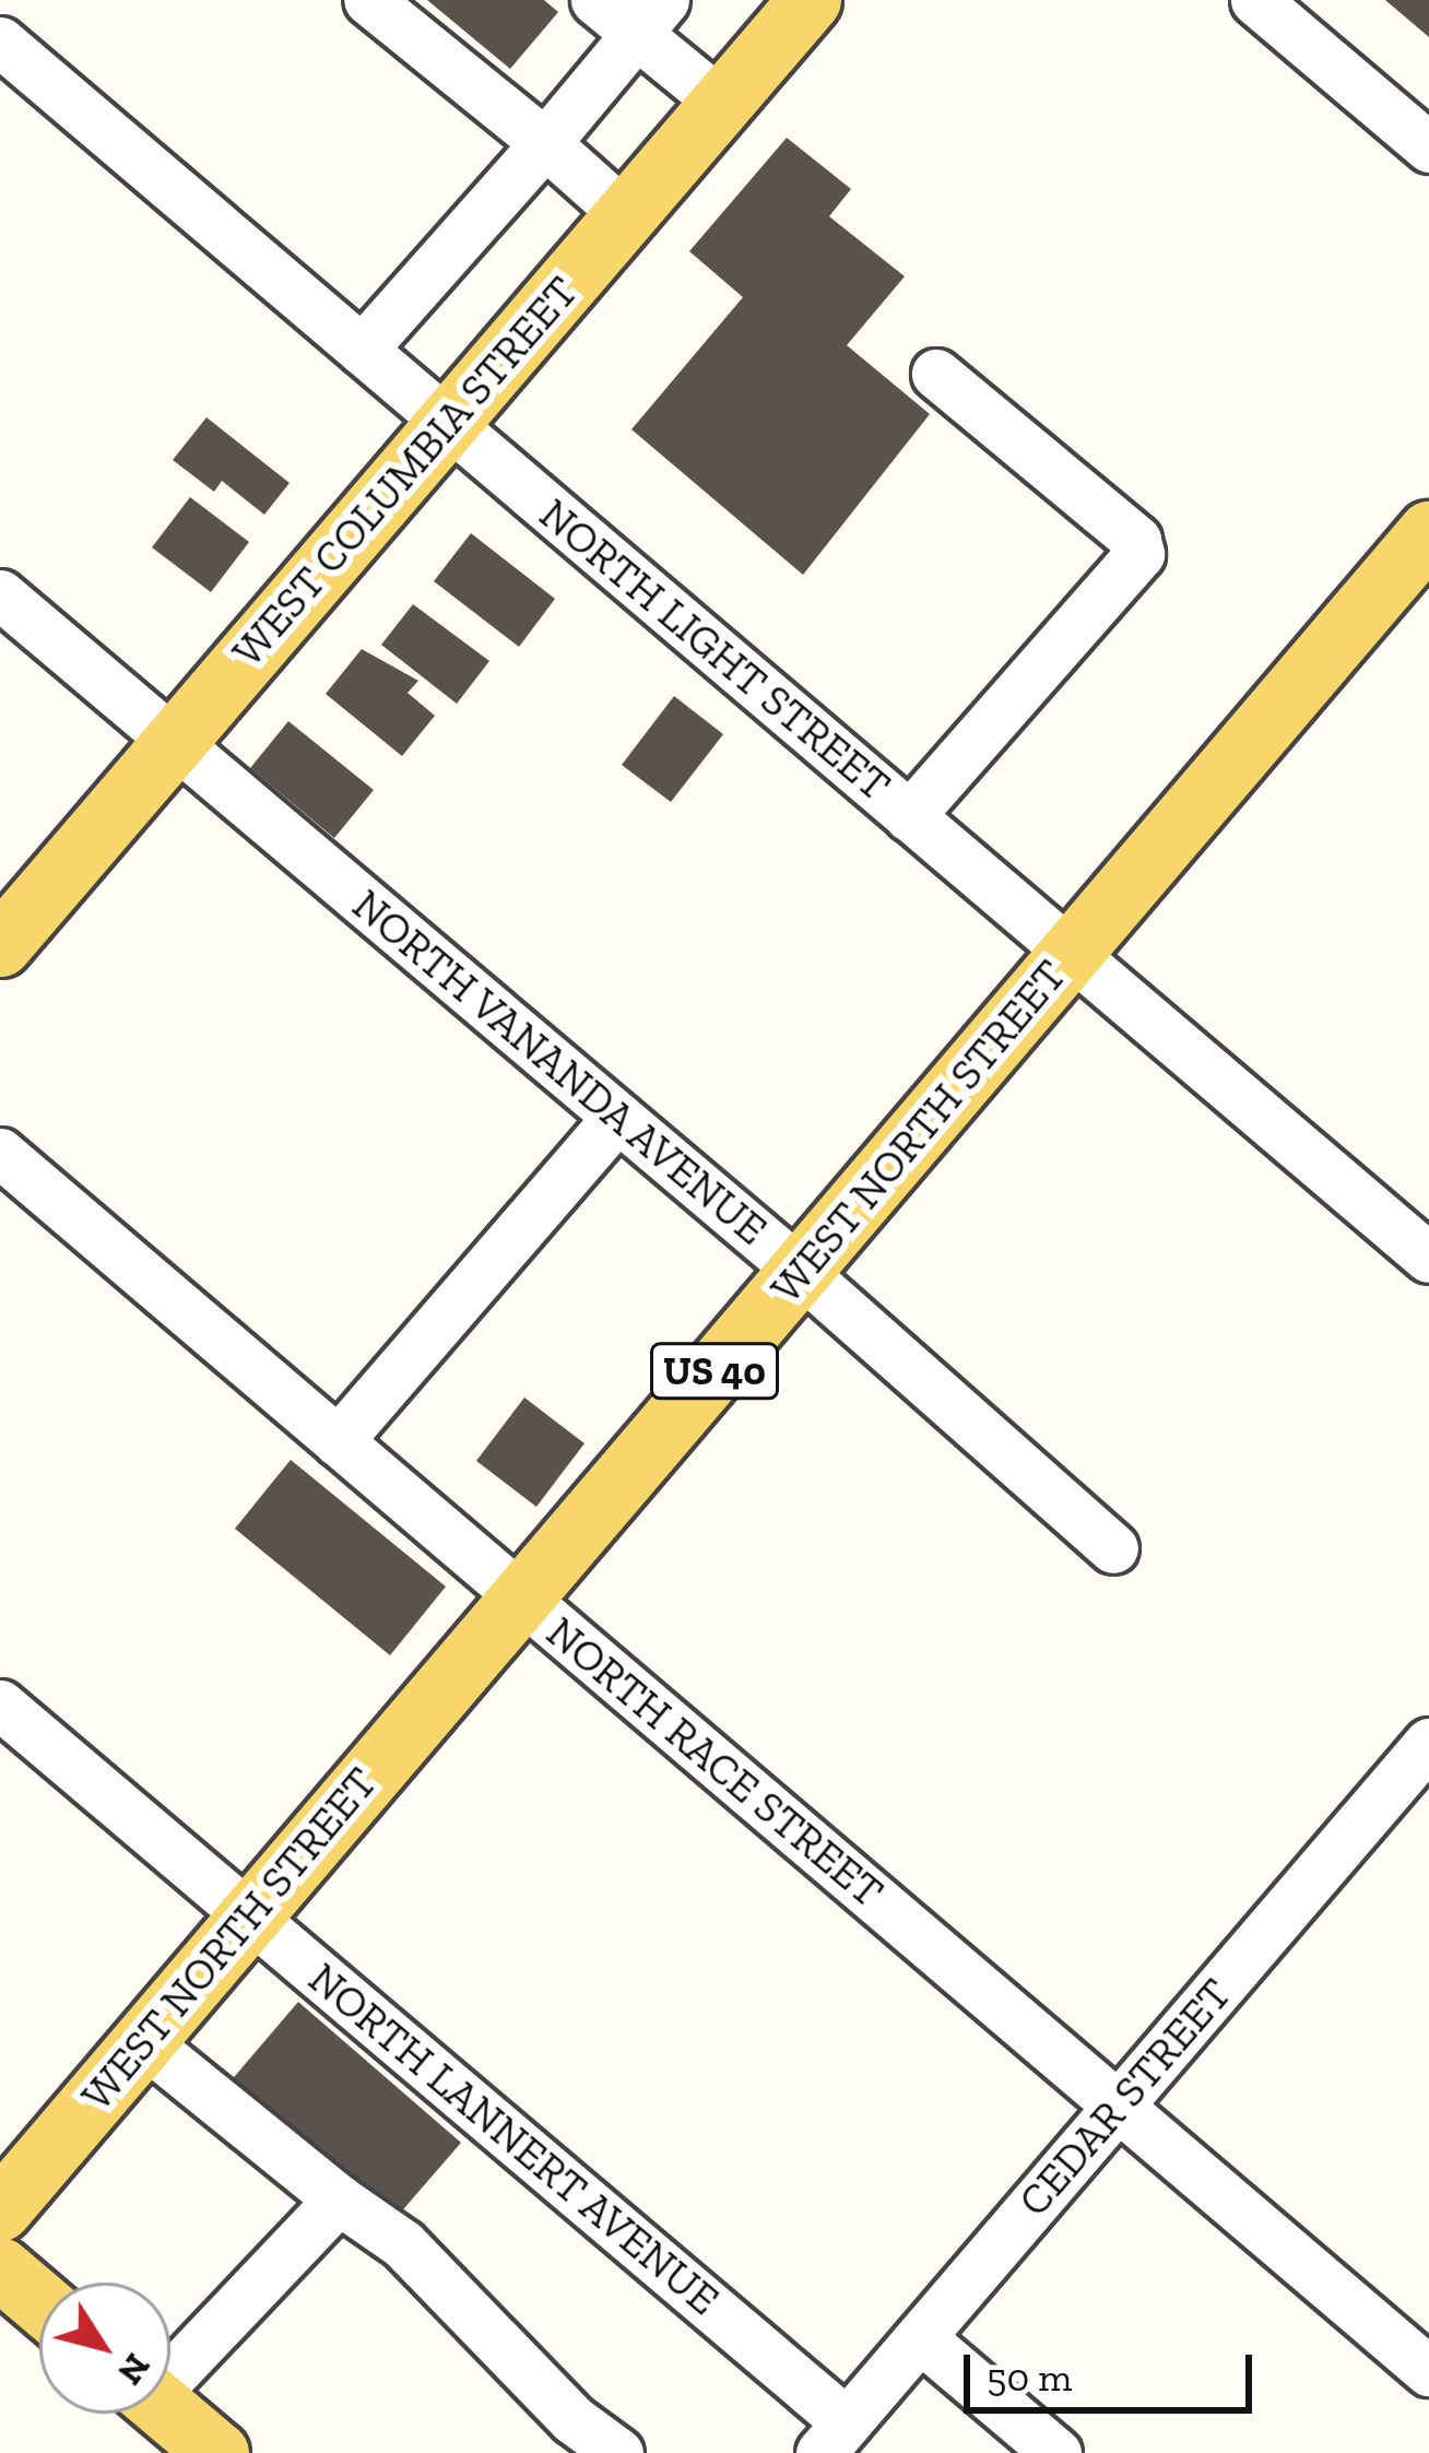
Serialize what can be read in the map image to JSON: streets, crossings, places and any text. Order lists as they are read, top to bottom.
{
  "streets": {
    "main road": ["WEST COLUMBIA STREET", "WEST NORTH STREET", "US 40"],
    "street": [
      "NORTH LIGHT STREET",
      "NORTH VANANDA AVENUE",
      "NORTH RACE STREET",
      "CEDAR STREET",
      "NORTH LANNERT AVENUE"
    ]
  },
  "crossings": [
    ["WEST COLUMBIA STREET", "NORTH LIGHT STREET"],
    ["WEST COLUMBIA STREET", "NORTH VANANDA AVENUE"],
    ["NORTH LIGHT STREET", "WEST NORTH STREET"],
    ["NORTH VANANDA AVENUE", "WEST NORTH STREET"],
    ["WEST NORTH STREET", "NORTH RACE STREET"],
    ["WEST NORTH STREET", "NORTH LANNERT AVENUE"],
    ["NORTH RACE STREET", "CEDAR STREET"],
    ["CEDAR STREET", "NORTH LANNERT AVENUE"]
  ],
  "scale_bar": "50 m",
  "north": "bottom right"
}
